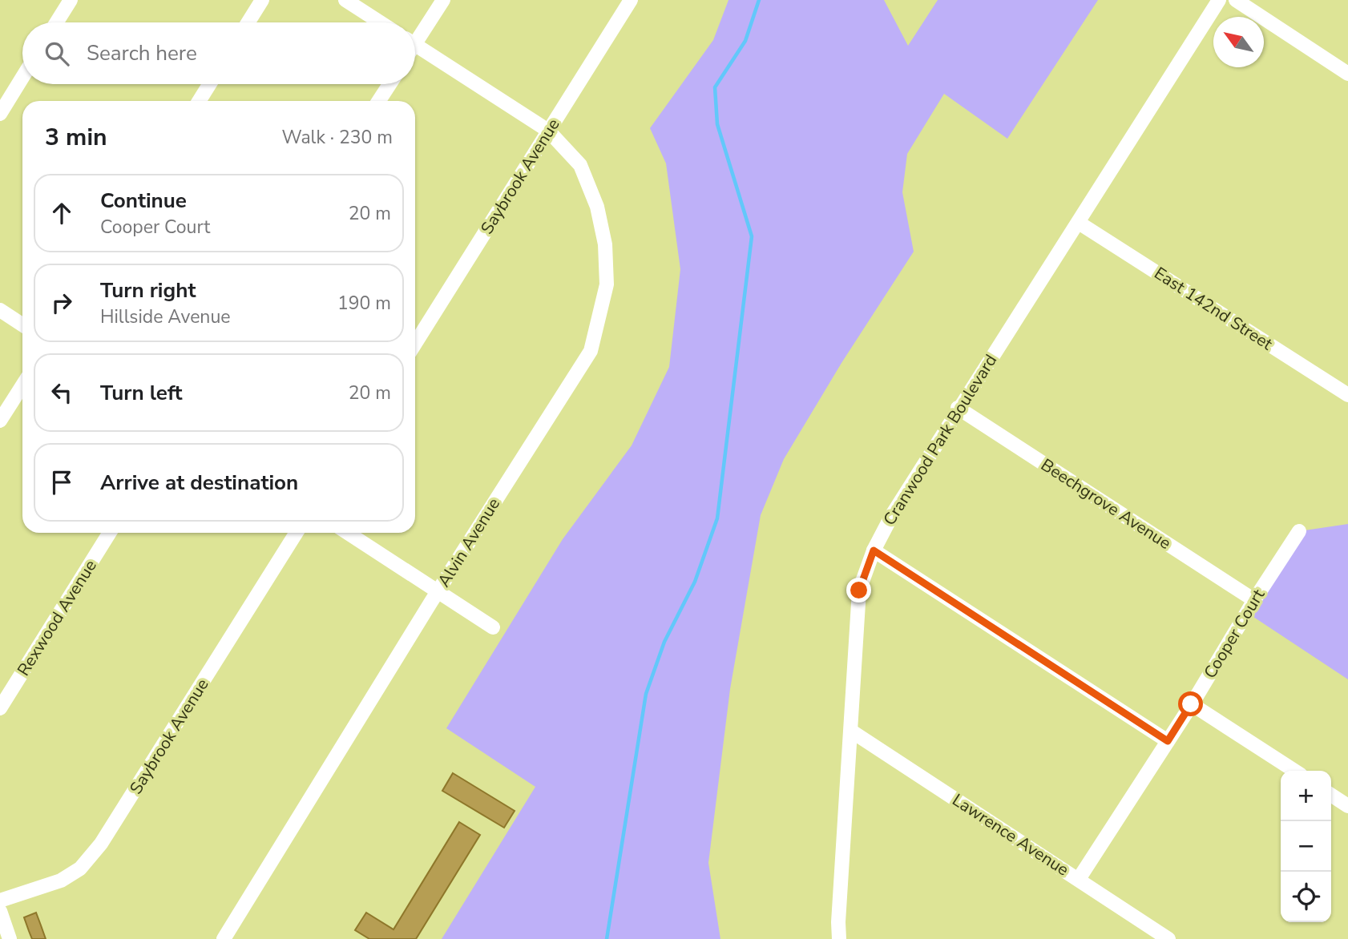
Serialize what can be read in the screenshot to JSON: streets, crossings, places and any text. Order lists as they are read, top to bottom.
{
  "streets": {
    "street": [
      "Saybrook Avenue",
      "East 142nd Street",
      "Cranwood Park Boulevard",
      "Beechgrove Avenue",
      "Alvin Avenue",
      "Rexwood Avenue",
      "Cooper Court",
      "Lawrence Avenue"
    ]
  },
  "crossings": [
    ["Saybrook Avenue", "Alvin Avenue"],
    ["East 142nd Street", "Cranwood Park Boulevard"],
    ["Cranwood Park Boulevard", "Beechgrove Avenue"],
    ["Cranwood Park Boulevard", "Lawrence Avenue"],
    ["Beechgrove Avenue", "Cooper Court"],
    ["Cooper Court", "Lawrence Avenue"]
  ],
  "north": "top left",
  "page": {
    "search": "Search here",
    "heading": ["3 min", "Walk · 230 m"],
    "list": [
      ["Continue", "Cooper Court", "20 m"],
      ["Turn right", "Hillside Avenue", "190 m"],
      ["Turn left", "20 m"],
      "Arrive at destination"
    ],
    "map_buttons": ["+", "−"]
  }
}
